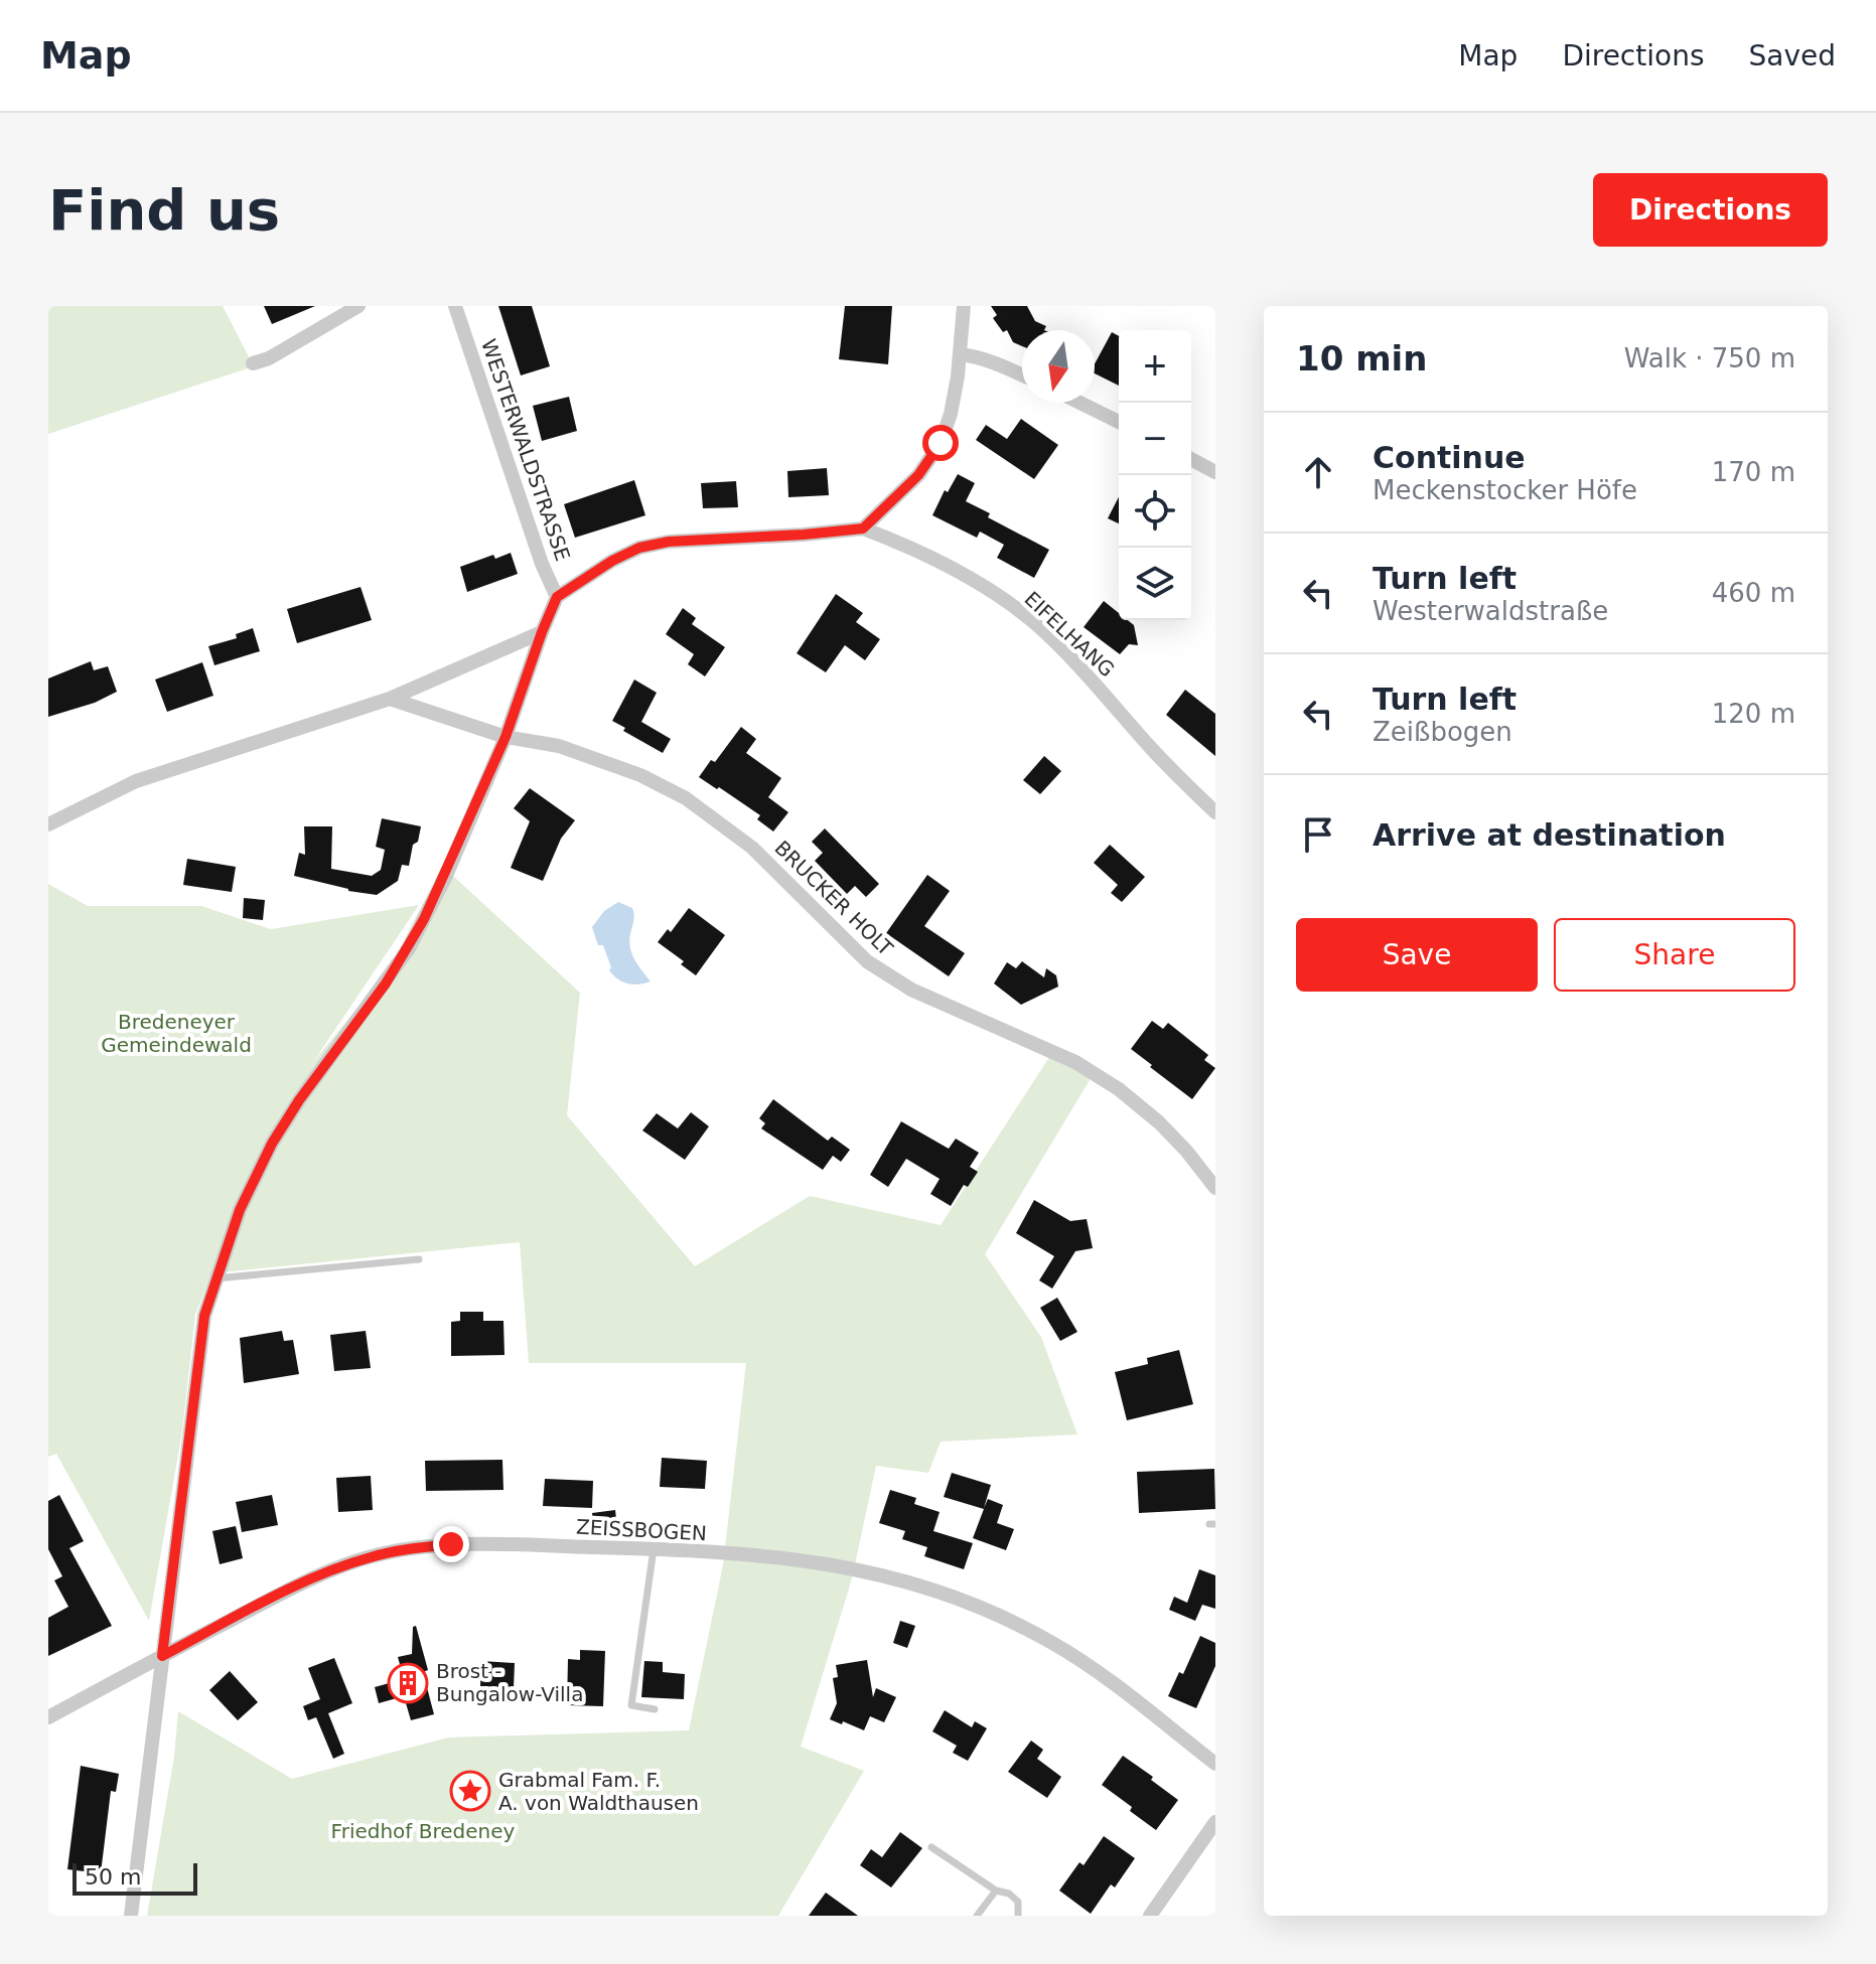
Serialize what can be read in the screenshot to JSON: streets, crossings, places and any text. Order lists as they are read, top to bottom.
{
  "streets": {
    "street": [
      "WESTERWALDSTRASSE",
      "EIFELHANG",
      "BRUCKER HOLT",
      "ZEISSBOGEN"
    ]
  },
  "parks": ["Bredeneyer Gemeindewald", "Friedhof Bredeney"],
  "places": {
    "building": ["Brost - Bungalow-Villa"],
    "place": ["Grabmal Fam. F. A. von Waldthausen"]
  },
  "scale_bar": "50 m",
  "north": "bottom",
  "page": {
    "header": "Map",
    "nav": ["Map", "Directions", "Saved"],
    "buttons": [
      "Directions",
      ["Save", "Share"]
    ],
    "title": "Find us",
    "heading": ["10 min", "Walk · 750 m"],
    "map_buttons": ["+", "−"],
    "list": [
      ["Continue", "Meckenstocker Höfe", "170 m"],
      ["Turn left", "Westerwaldstraße", "460 m"],
      ["Turn left", "Zeißbogen", "120 m"],
      "Arrive at destination"
    ],
    "scale": "50 m"
  }
}
